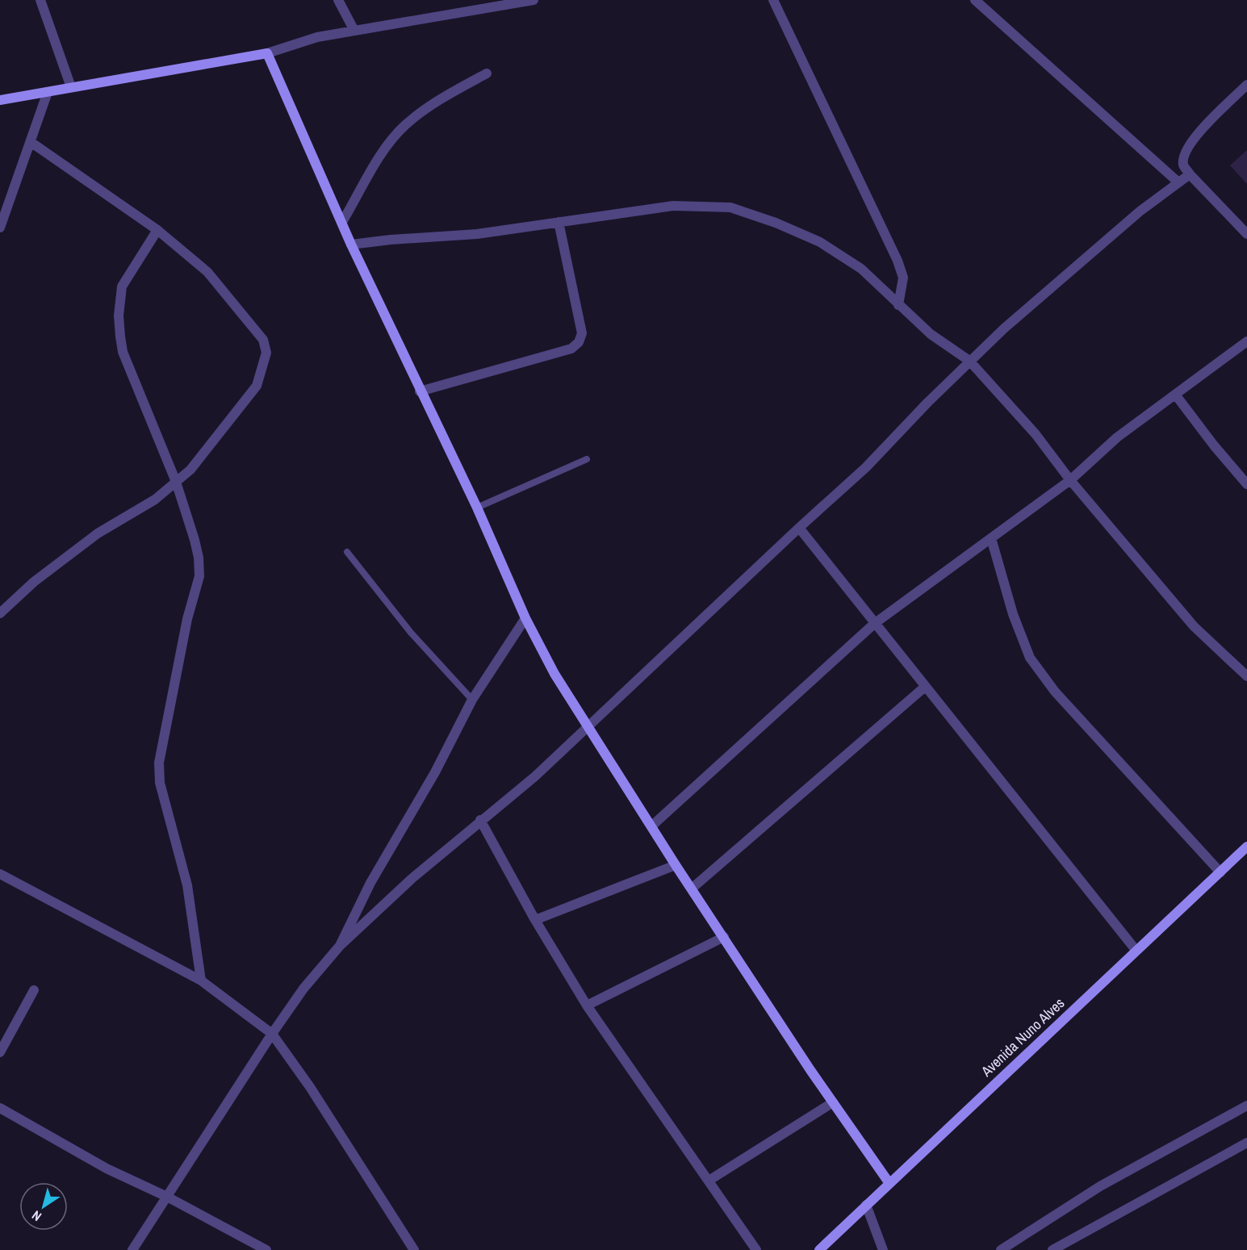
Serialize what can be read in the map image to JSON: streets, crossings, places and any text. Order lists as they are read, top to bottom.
{
  "streets": {
    "street": ["Avenida Nuno Alves"]
  },
  "north": "bottom left"
}
